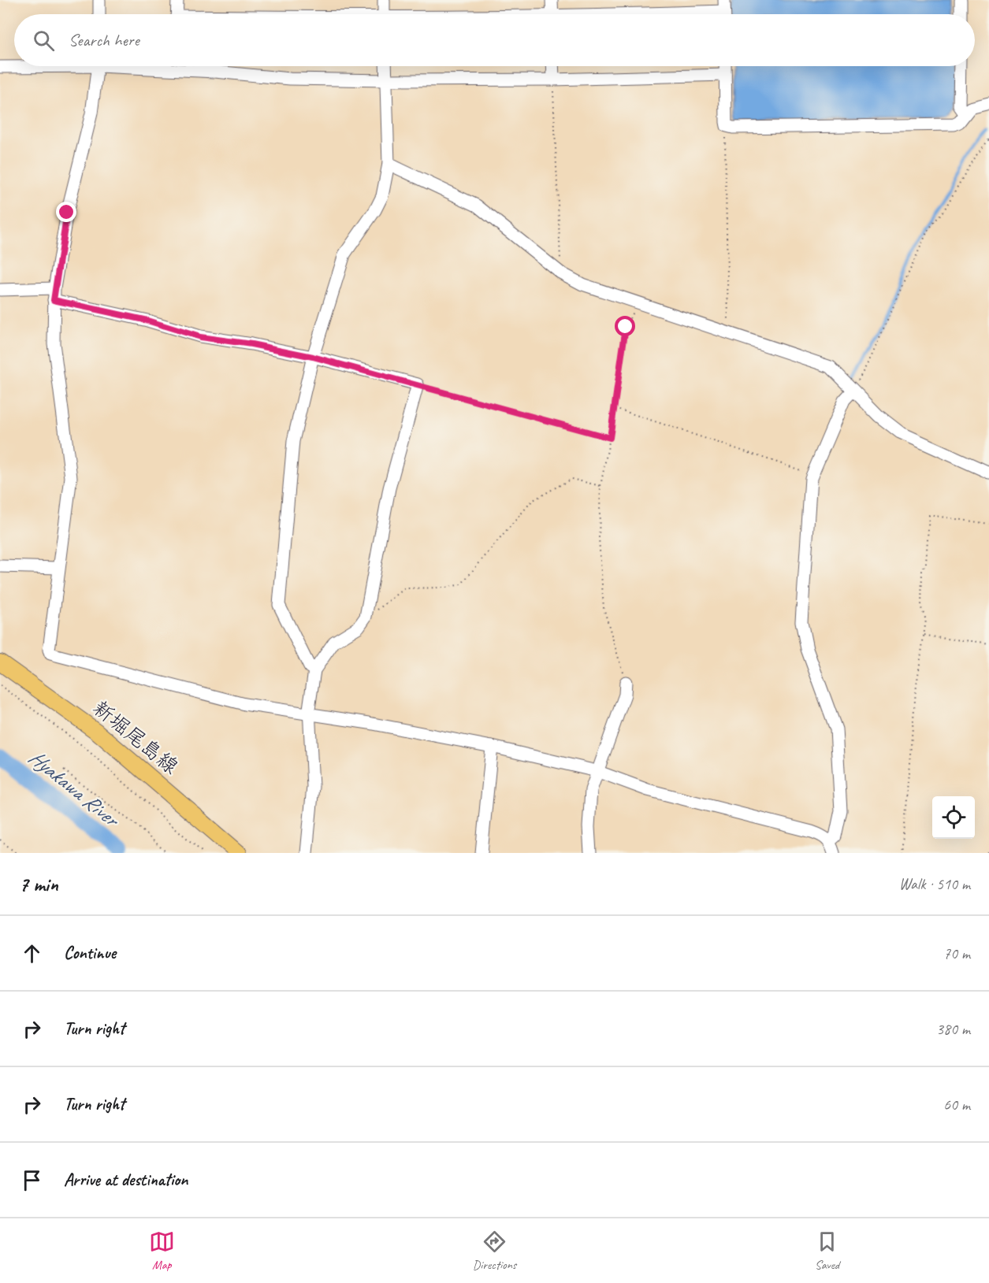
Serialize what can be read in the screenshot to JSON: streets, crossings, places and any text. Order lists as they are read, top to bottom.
{
  "streets": {
    "main road": ["新堀尾島線"]
  },
  "water": ["Hyakawa River"],
  "page": {
    "search": "Search here",
    "heading": ["7 min", "Walk · 510 m"],
    "list": [
      ["Continue", "70 m"],
      ["Turn right", "380 m"],
      ["Turn right", "60 m"],
      "Arrive at destination"
    ],
    "nav": ["Map", "Directions", "Saved"]
  }
}
